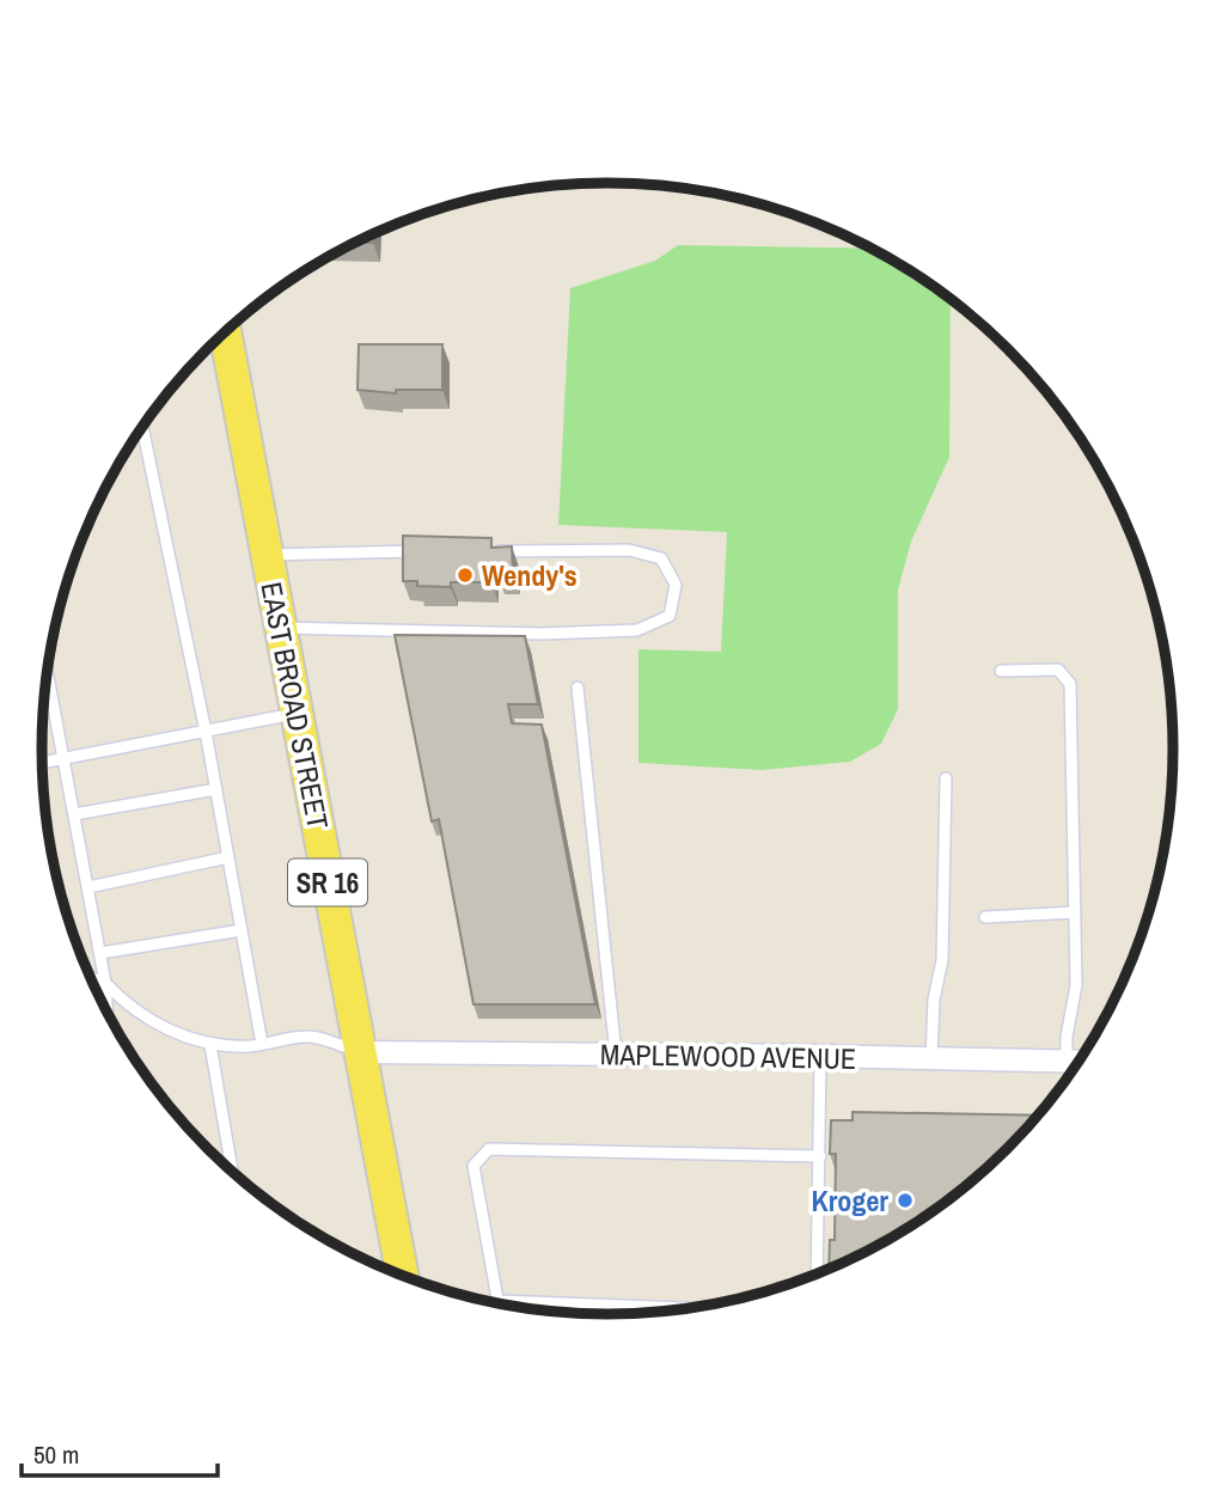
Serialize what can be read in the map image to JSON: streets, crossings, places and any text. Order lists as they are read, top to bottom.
{
  "streets": {
    "main road": ["EAST BROAD STREET", "SR 16"],
    "street": ["MAPLEWOOD AVENUE"]
  },
  "crossings": [
    ["EAST BROAD STREET", "MAPLEWOOD AVENUE"]
  ],
  "places": ["Wendy's", "Kroger"],
  "scale_bar": "50 m"
}
